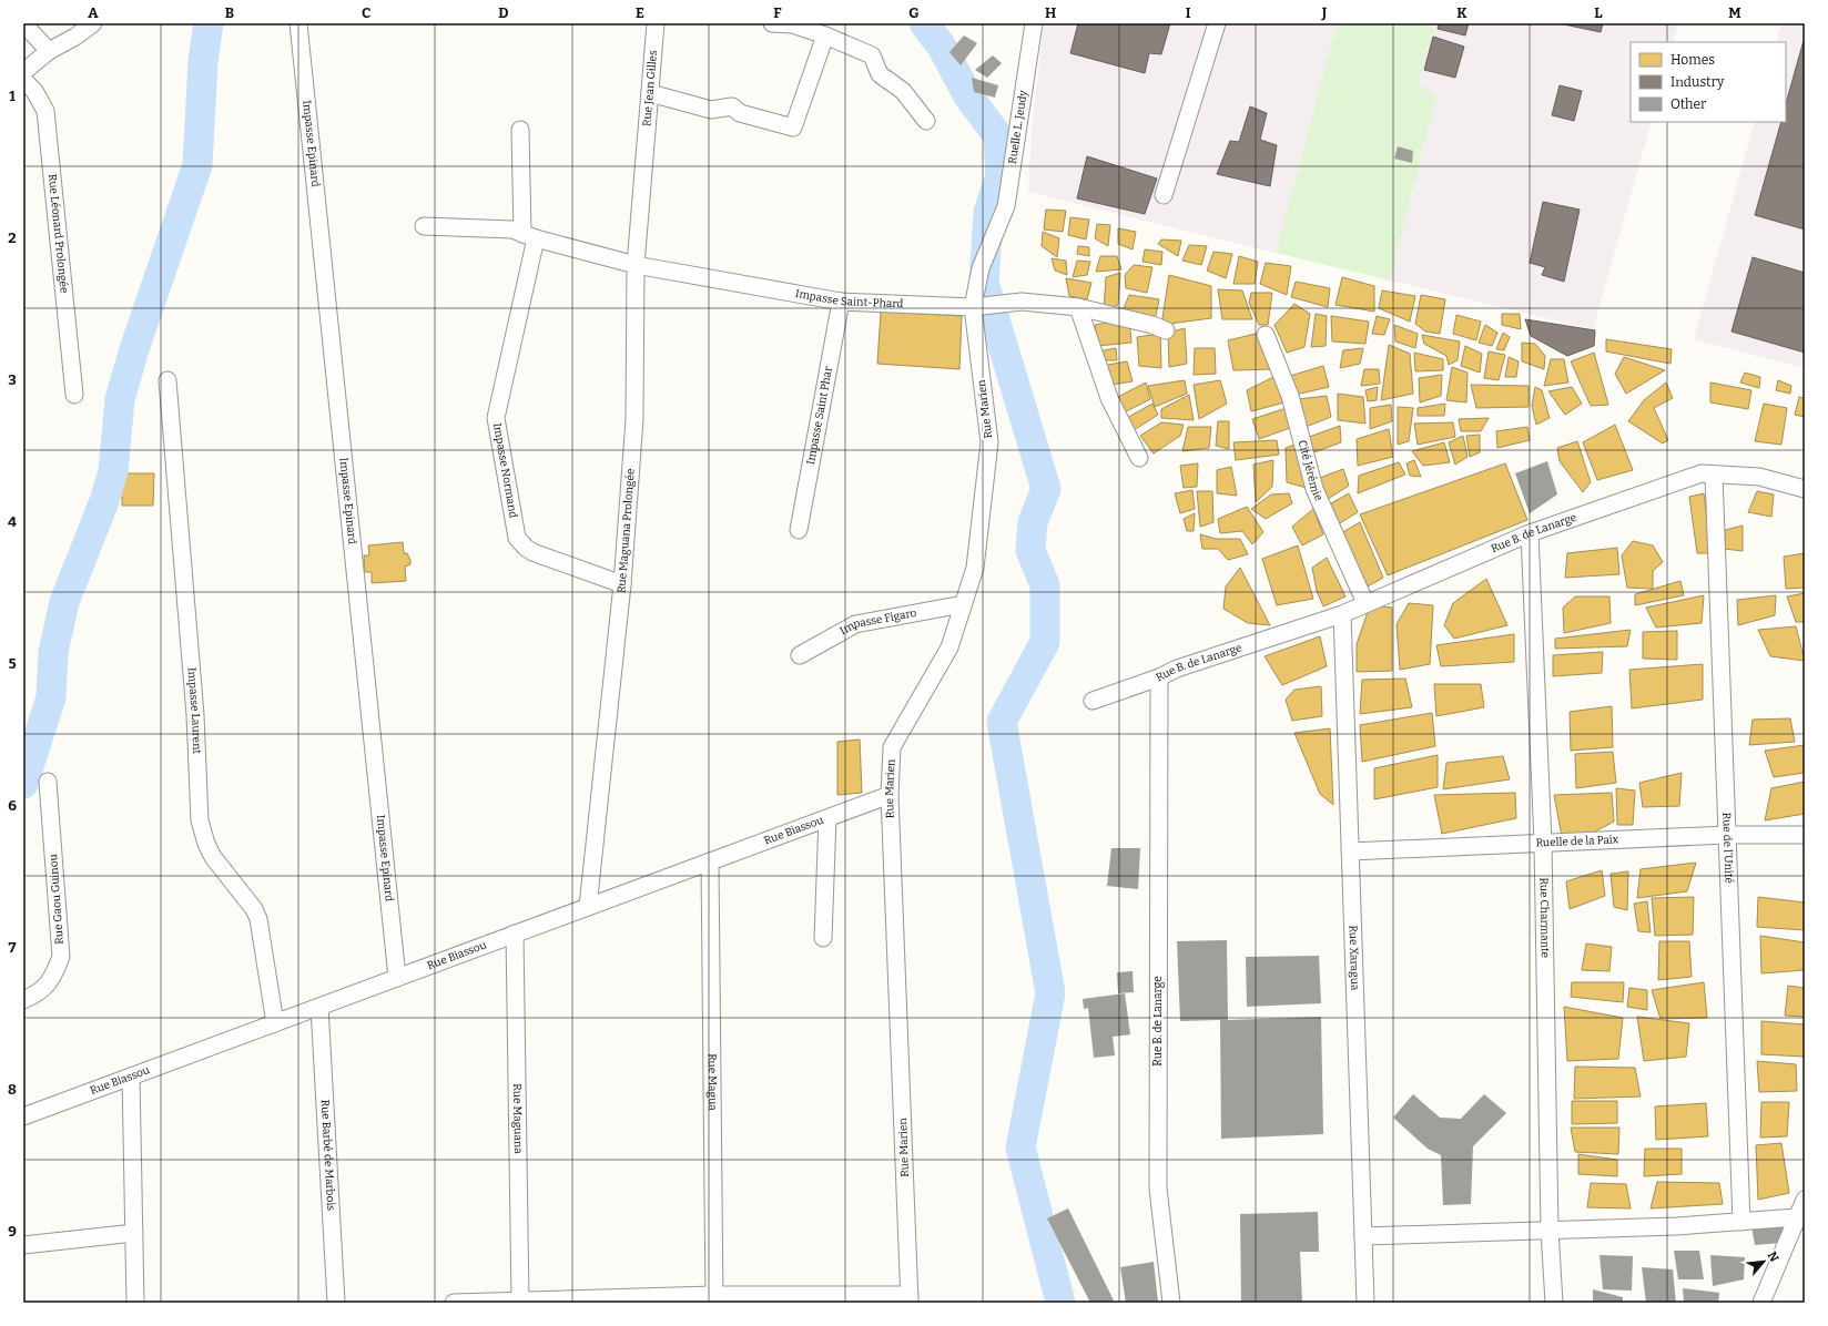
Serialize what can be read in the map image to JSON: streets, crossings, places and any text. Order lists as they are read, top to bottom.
{
  "streets": {
    "street": [
      "Rue Jean Gilles",
      "Ruelle L. Jeudy",
      "Impasse Epinard",
      "Rue Léonard Prolongée",
      "Impasse Saint-Phard",
      "Rue Marien",
      "Impasse Saint Phar",
      "Cité Jérémie",
      "Impasse Normand",
      "Rue Maguana Prolongée",
      "Rue B. de Lanarge",
      "Impasse Figaro",
      "Impasse Laurent",
      "Rue Biassou",
      "Ruelle de la Paix",
      "Rue de l'Unité",
      "Rue Gaou Guinou",
      "Rue Charmante",
      "Rue Xaragua",
      "Rue Magua",
      "Rue Maguana",
      "Rue Barbé de Marbois"
    ]
  },
  "crossings": [
    ["Rue Jean Gilles", "Rue Maguana Prolongée"],
    ["Ruelle L. Jeudy", "Rue Marien"],
    ["Impasse Epinard", "Rue Biassou"],
    ["Impasse Saint-Phard", "Rue Marien"],
    ["Impasse Saint-Phard", "Impasse Saint Phar"],
    ["Impasse Saint-Phard", "Impasse Normand"],
    ["Impasse Saint-Phard", "Rue Maguana Prolongée"],
    ["Rue Marien", "Impasse Figaro"],
    ["Rue Marien", "Rue Biassou"],
    ["Cité Jérémie", "Rue B. de Lanarge"],
    ["Impasse Normand", "Rue Maguana Prolongée"],
    ["Rue Maguana Prolongée", "Rue Biassou"],
    ["Rue B. de Lanarge", "Rue de l'Unité"],
    ["Rue B. de Lanarge", "Rue Charmante"],
    ["Rue B. de Lanarge", "Rue Xaragua"],
    ["Impasse Laurent", "Rue Biassou"],
    ["Rue Biassou", "Rue Magua"],
    ["Rue Biassou", "Rue Maguana"],
    ["Rue Biassou", "Rue Barbé de Marbois"],
    ["Ruelle de la Paix", "Rue de l'Unité"],
    ["Ruelle de la Paix", "Rue Charmante"],
    ["Ruelle de la Paix", "Rue Xaragua"]
  ],
  "legend": ["Homes", "Industry", "Other"],
  "north": "top right",
  "grid": {
    "columns": [
      "A",
      "B",
      "C",
      "D",
      "E",
      "F",
      "G",
      "H",
      "I",
      "J",
      "K",
      "L",
      "M"
    ],
    "rows": [
      "1",
      "2",
      "3",
      "4",
      "5",
      "6",
      "7",
      "8",
      "9"
    ]
  }
}
